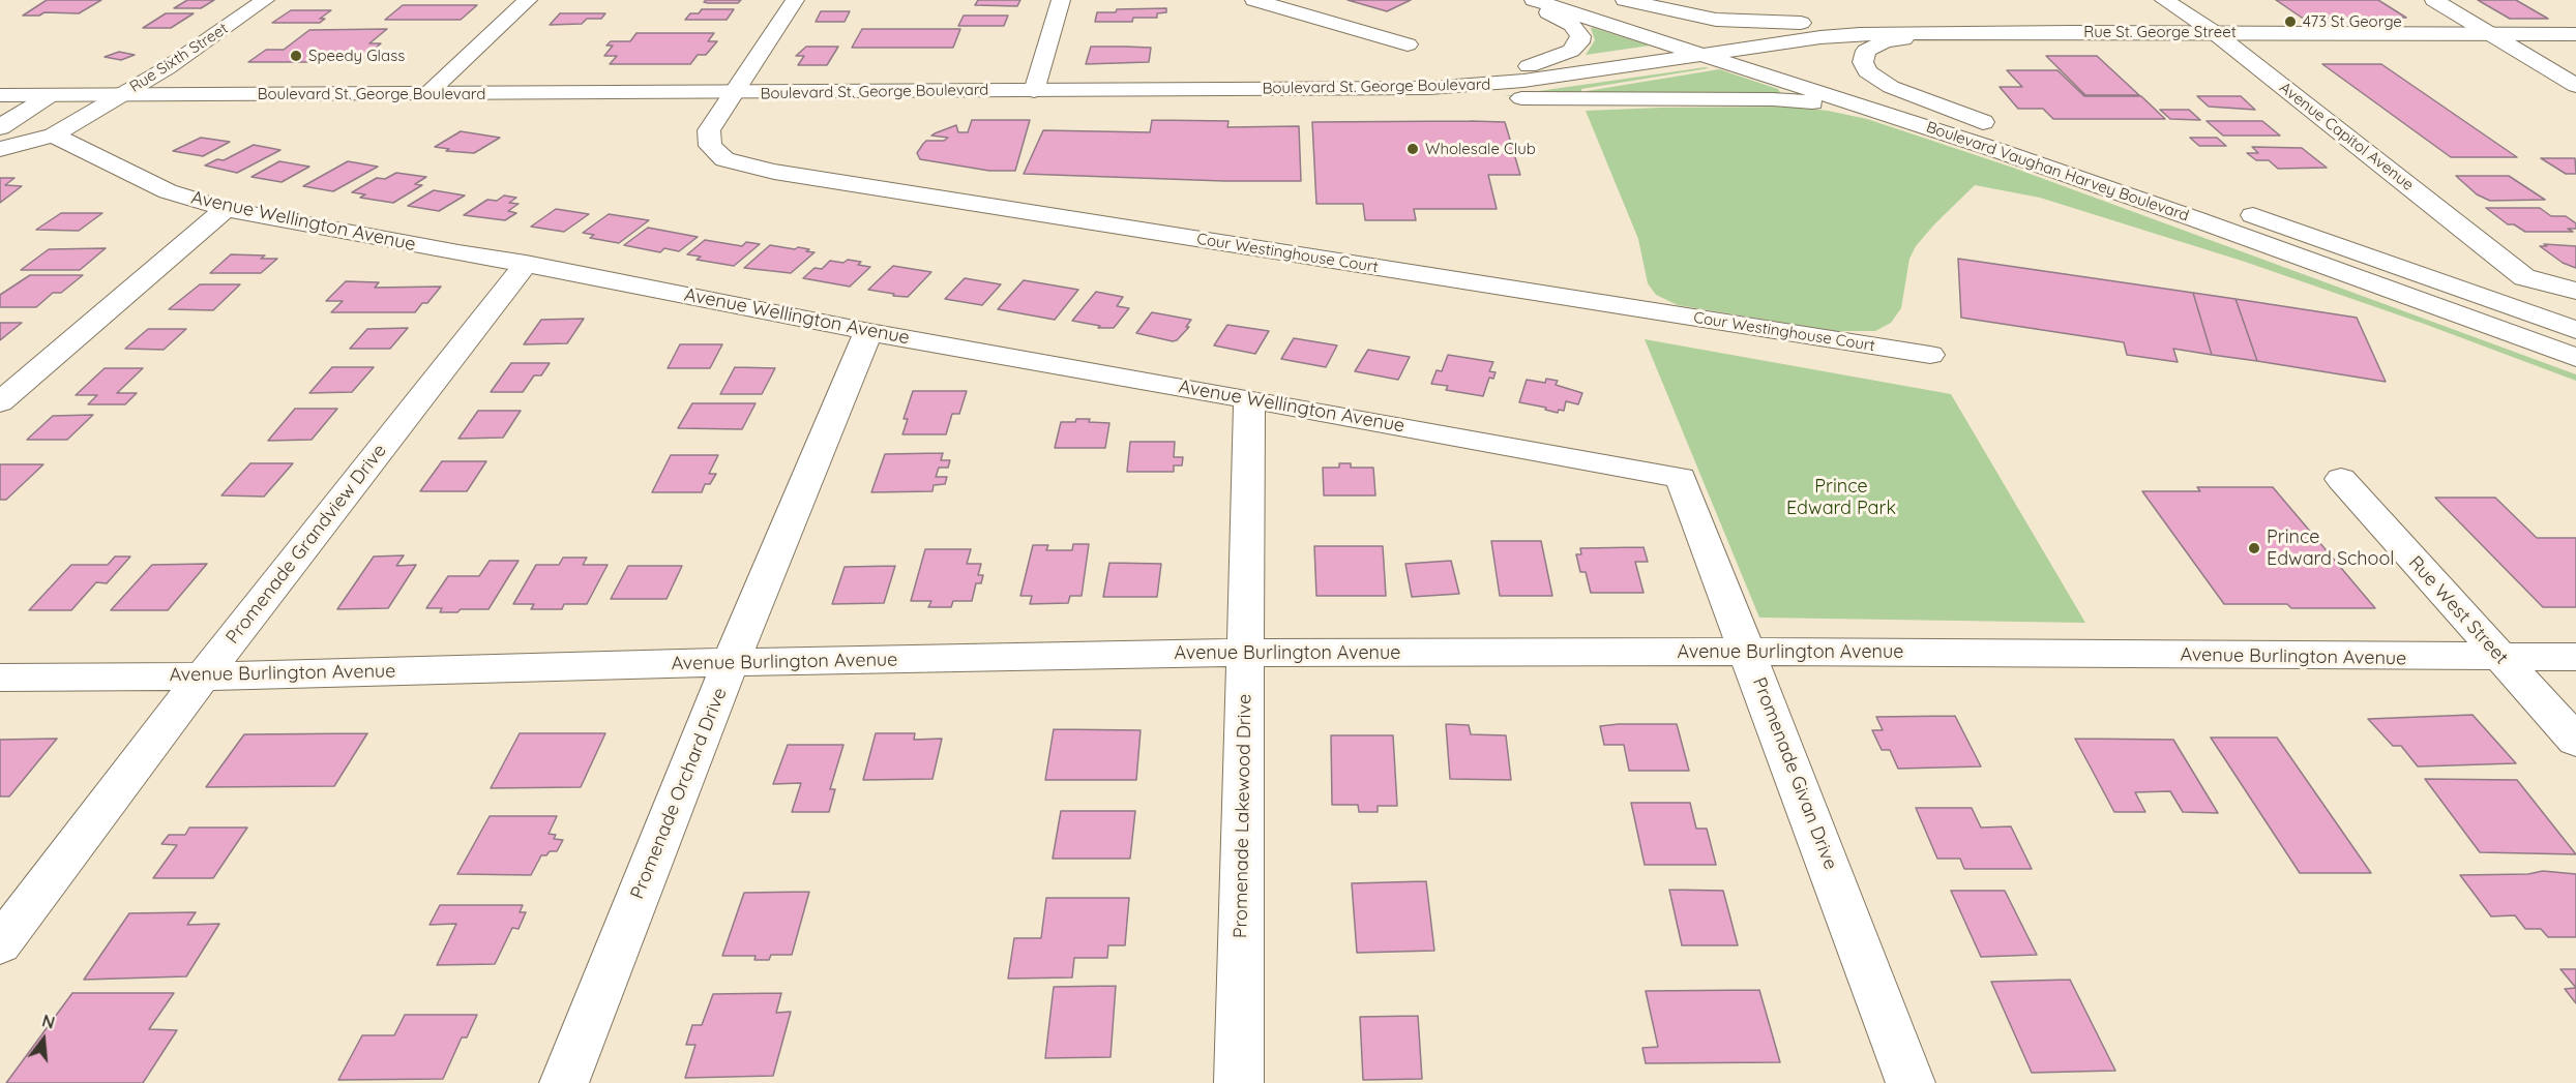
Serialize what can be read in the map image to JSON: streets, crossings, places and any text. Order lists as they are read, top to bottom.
{
  "streets": {
    "street": [
      "Rue St. George Street",
      "Rue Sixth Street",
      "Boulevard St. George Boulevard",
      "Avenue Capitol Avenue",
      "Boulevard Vaughan Harvey Boulevard",
      "Avenue Wellington Avenue",
      "Cour Westinghouse Court",
      "Promenade Grandview Drive",
      "Rue West Street",
      "Avenue Burlington Avenue",
      "Promenade Givan Drive",
      "Promenade Orchard Drive",
      "Promenade Lakewood Drive"
    ]
  },
  "crossings": [
    ["Rue St. George Street", "Boulevard St. George Boulevard"],
    ["Rue St. George Street", "Avenue Capitol Avenue"],
    ["Rue St. George Street", "Boulevard Vaughan Harvey Boulevard"],
    ["Rue Sixth Street", "Boulevard St. George Boulevard"],
    ["Boulevard St. George Boulevard", "Boulevard Vaughan Harvey Boulevard"],
    ["Boulevard St. George Boulevard", "Cour Westinghouse Court"],
    ["Avenue Wellington Avenue", "Promenade Grandview Drive"],
    ["Avenue Wellington Avenue", "Promenade Givan Drive"],
    ["Avenue Wellington Avenue", "Promenade Orchard Drive"],
    ["Avenue Wellington Avenue", "Promenade Lakewood Drive"],
    ["Promenade Grandview Drive", "Avenue Burlington Avenue"],
    ["Rue West Street", "Avenue Burlington Avenue"],
    ["Avenue Burlington Avenue", "Promenade Givan Drive"],
    ["Avenue Burlington Avenue", "Promenade Orchard Drive"],
    ["Avenue Burlington Avenue", "Promenade Lakewood Drive"]
  ],
  "parks": ["Prince Edward Park"],
  "places": [
    "473 St George",
    "Speedy Glass",
    "Wholesale Club",
    "Prince Edward School"
  ],
  "north": "top"
}
